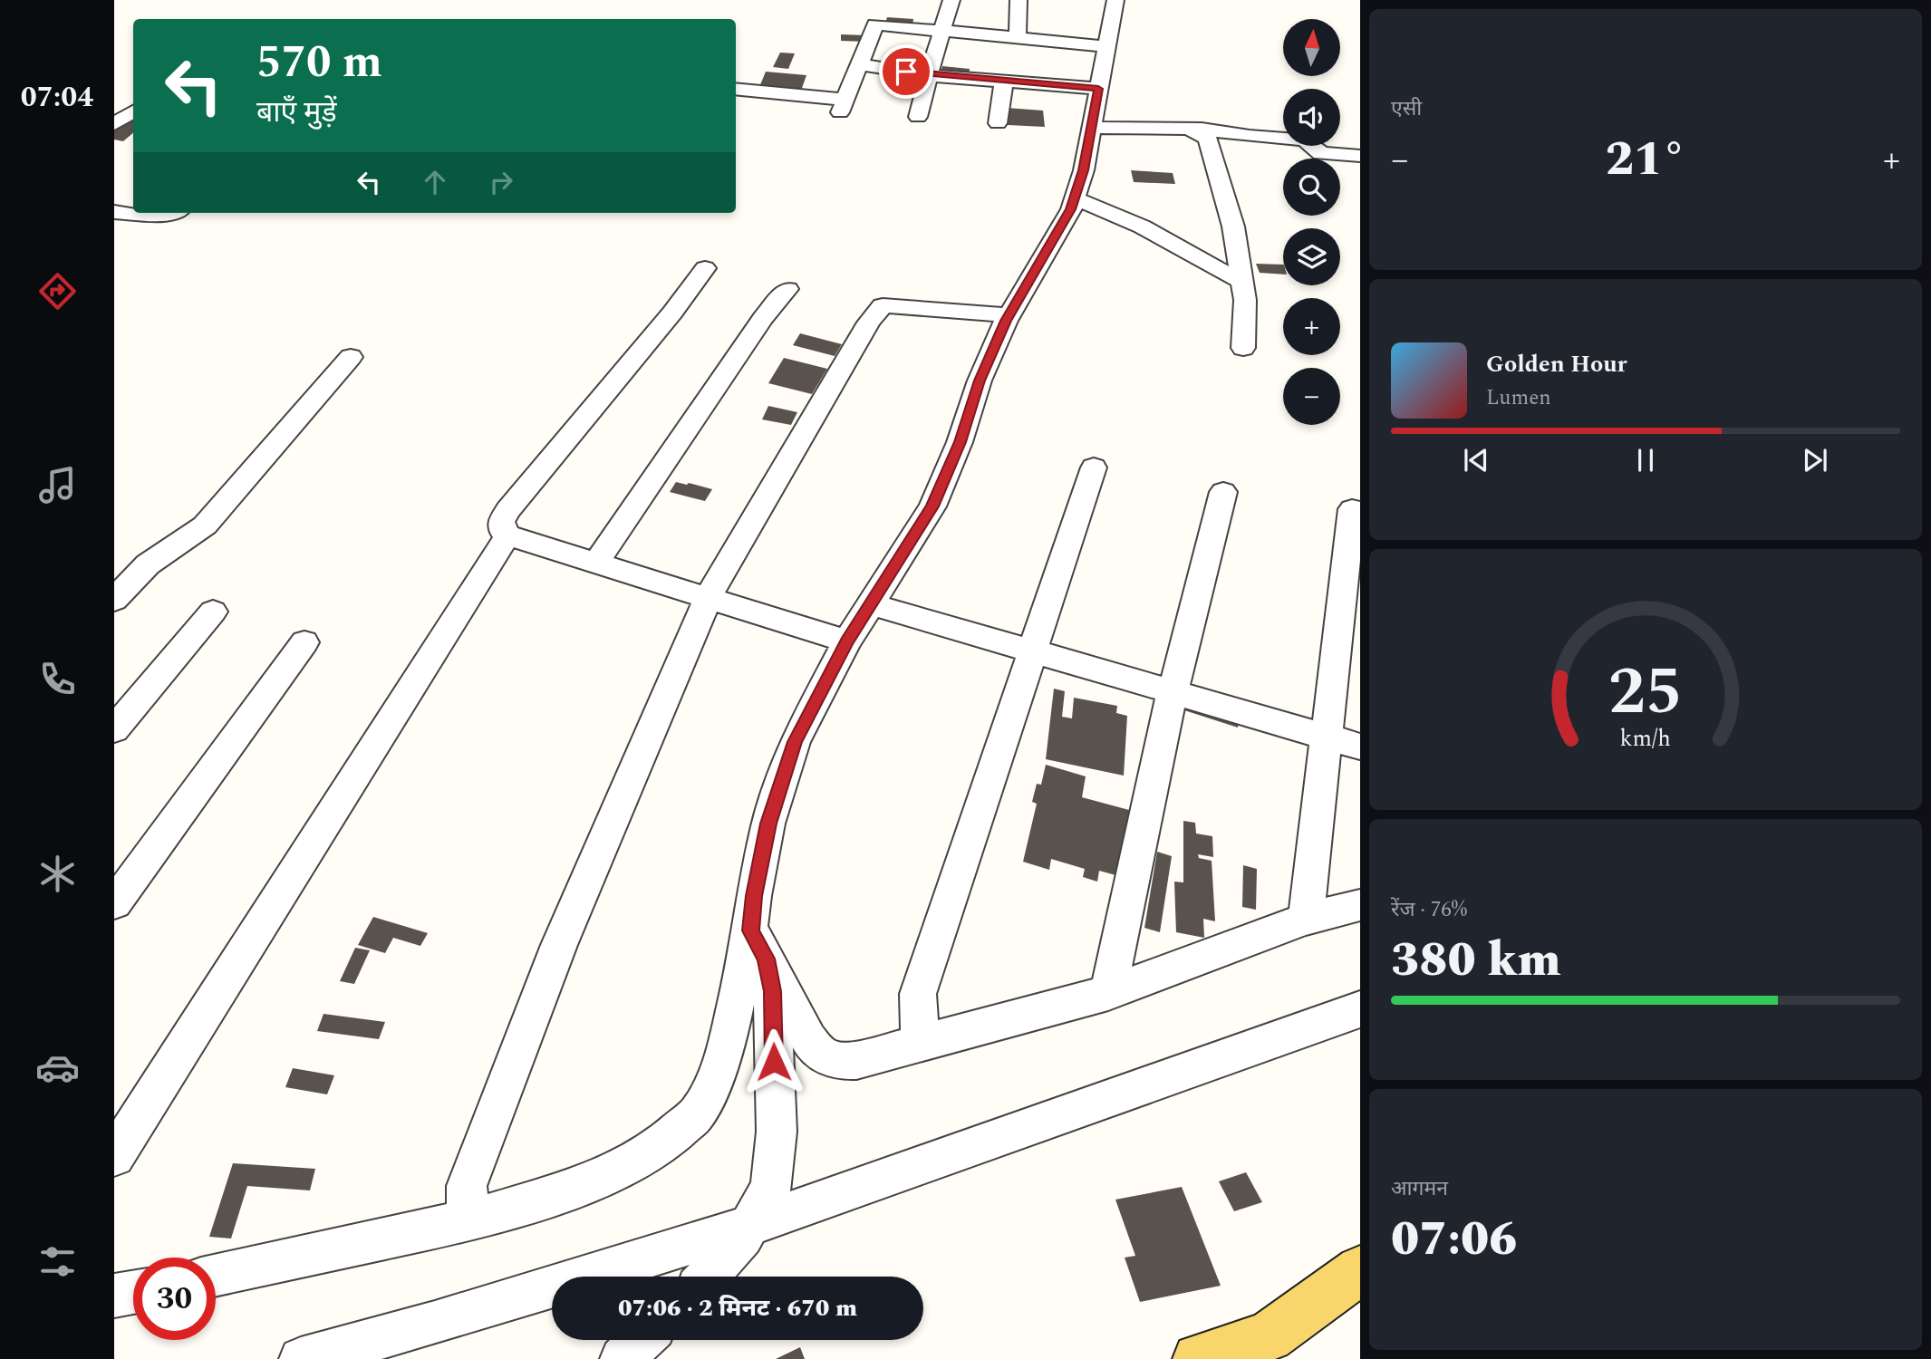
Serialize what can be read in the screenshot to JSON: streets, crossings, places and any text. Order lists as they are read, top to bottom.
{
  "north": "top",
  "page": {
    "tabs": "07:04",
    "tile": [
      "एसी",
      ["रेंज · 76%", "380 km"],
      ["आगमन", "07:06"]
    ],
    "map_buttons": ["+", "−"],
    "turn": ["570 m", "बाएँ मुड़ें"],
    "heat": ["−", "21°", "+"],
    "song": ["Golden Hour", "Lumen"],
    "limit": "30",
    "trip": "07:06 · 2 मिनट · 670 m",
    "gauge": ["25", "km/h"]
  }
}
